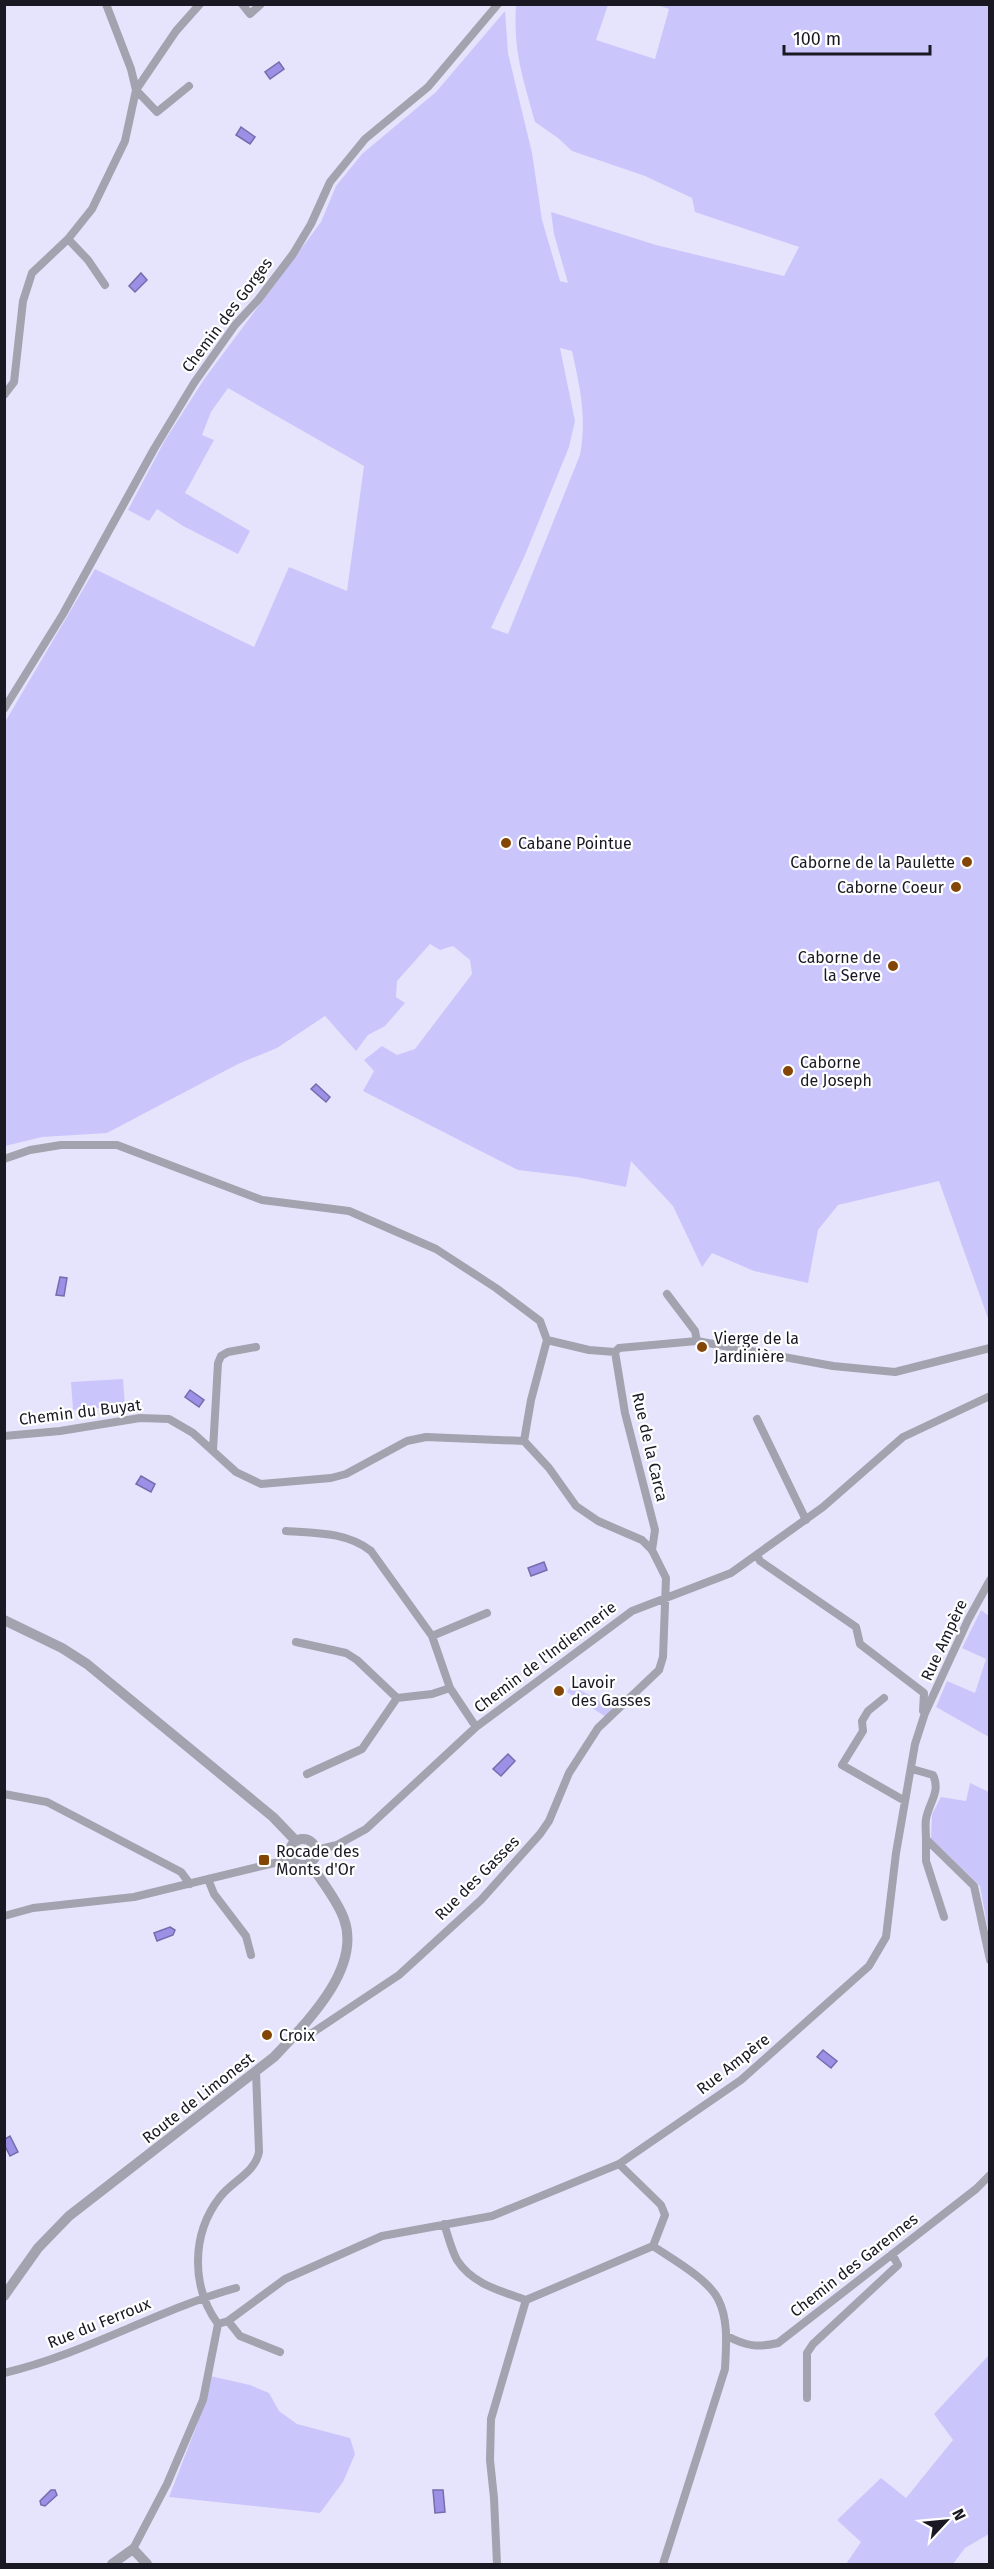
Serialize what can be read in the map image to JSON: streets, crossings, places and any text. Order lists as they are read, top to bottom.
{
  "streets": {
    "street": [
      "Chemin des Gorges",
      "Chemin du Buyat",
      "Rue de la Carca",
      "Rue Ampère",
      "Chemin de l'Indiennerie",
      "Rue des Gasses",
      "Route de Limonest",
      "Chemin des Garennes",
      "Rue du Ferroux"
    ]
  },
  "crossings": [
    ["Rue de la Carca", "Rue des Gasses"],
    ["Chemin de l'Indiennerie", "Rue des Gasses"],
    ["Chemin de l'Indiennerie", "Route de Limonest"],
    ["Rue des Gasses", "Route de Limonest"]
  ],
  "places": {
    "other": [
      "Cabane Pointue",
      "Caborne de la Paulette",
      "Caborne Coeur",
      "Caborne de la Serve",
      "Caborne de Joseph",
      "Vierge de la Jardinière",
      "Lavoir des Gasses",
      "Croix"
    ],
    "transit": ["Rocade des Monts d'Or"]
  },
  "scale_bar": "100 m",
  "north": "top right"
}
